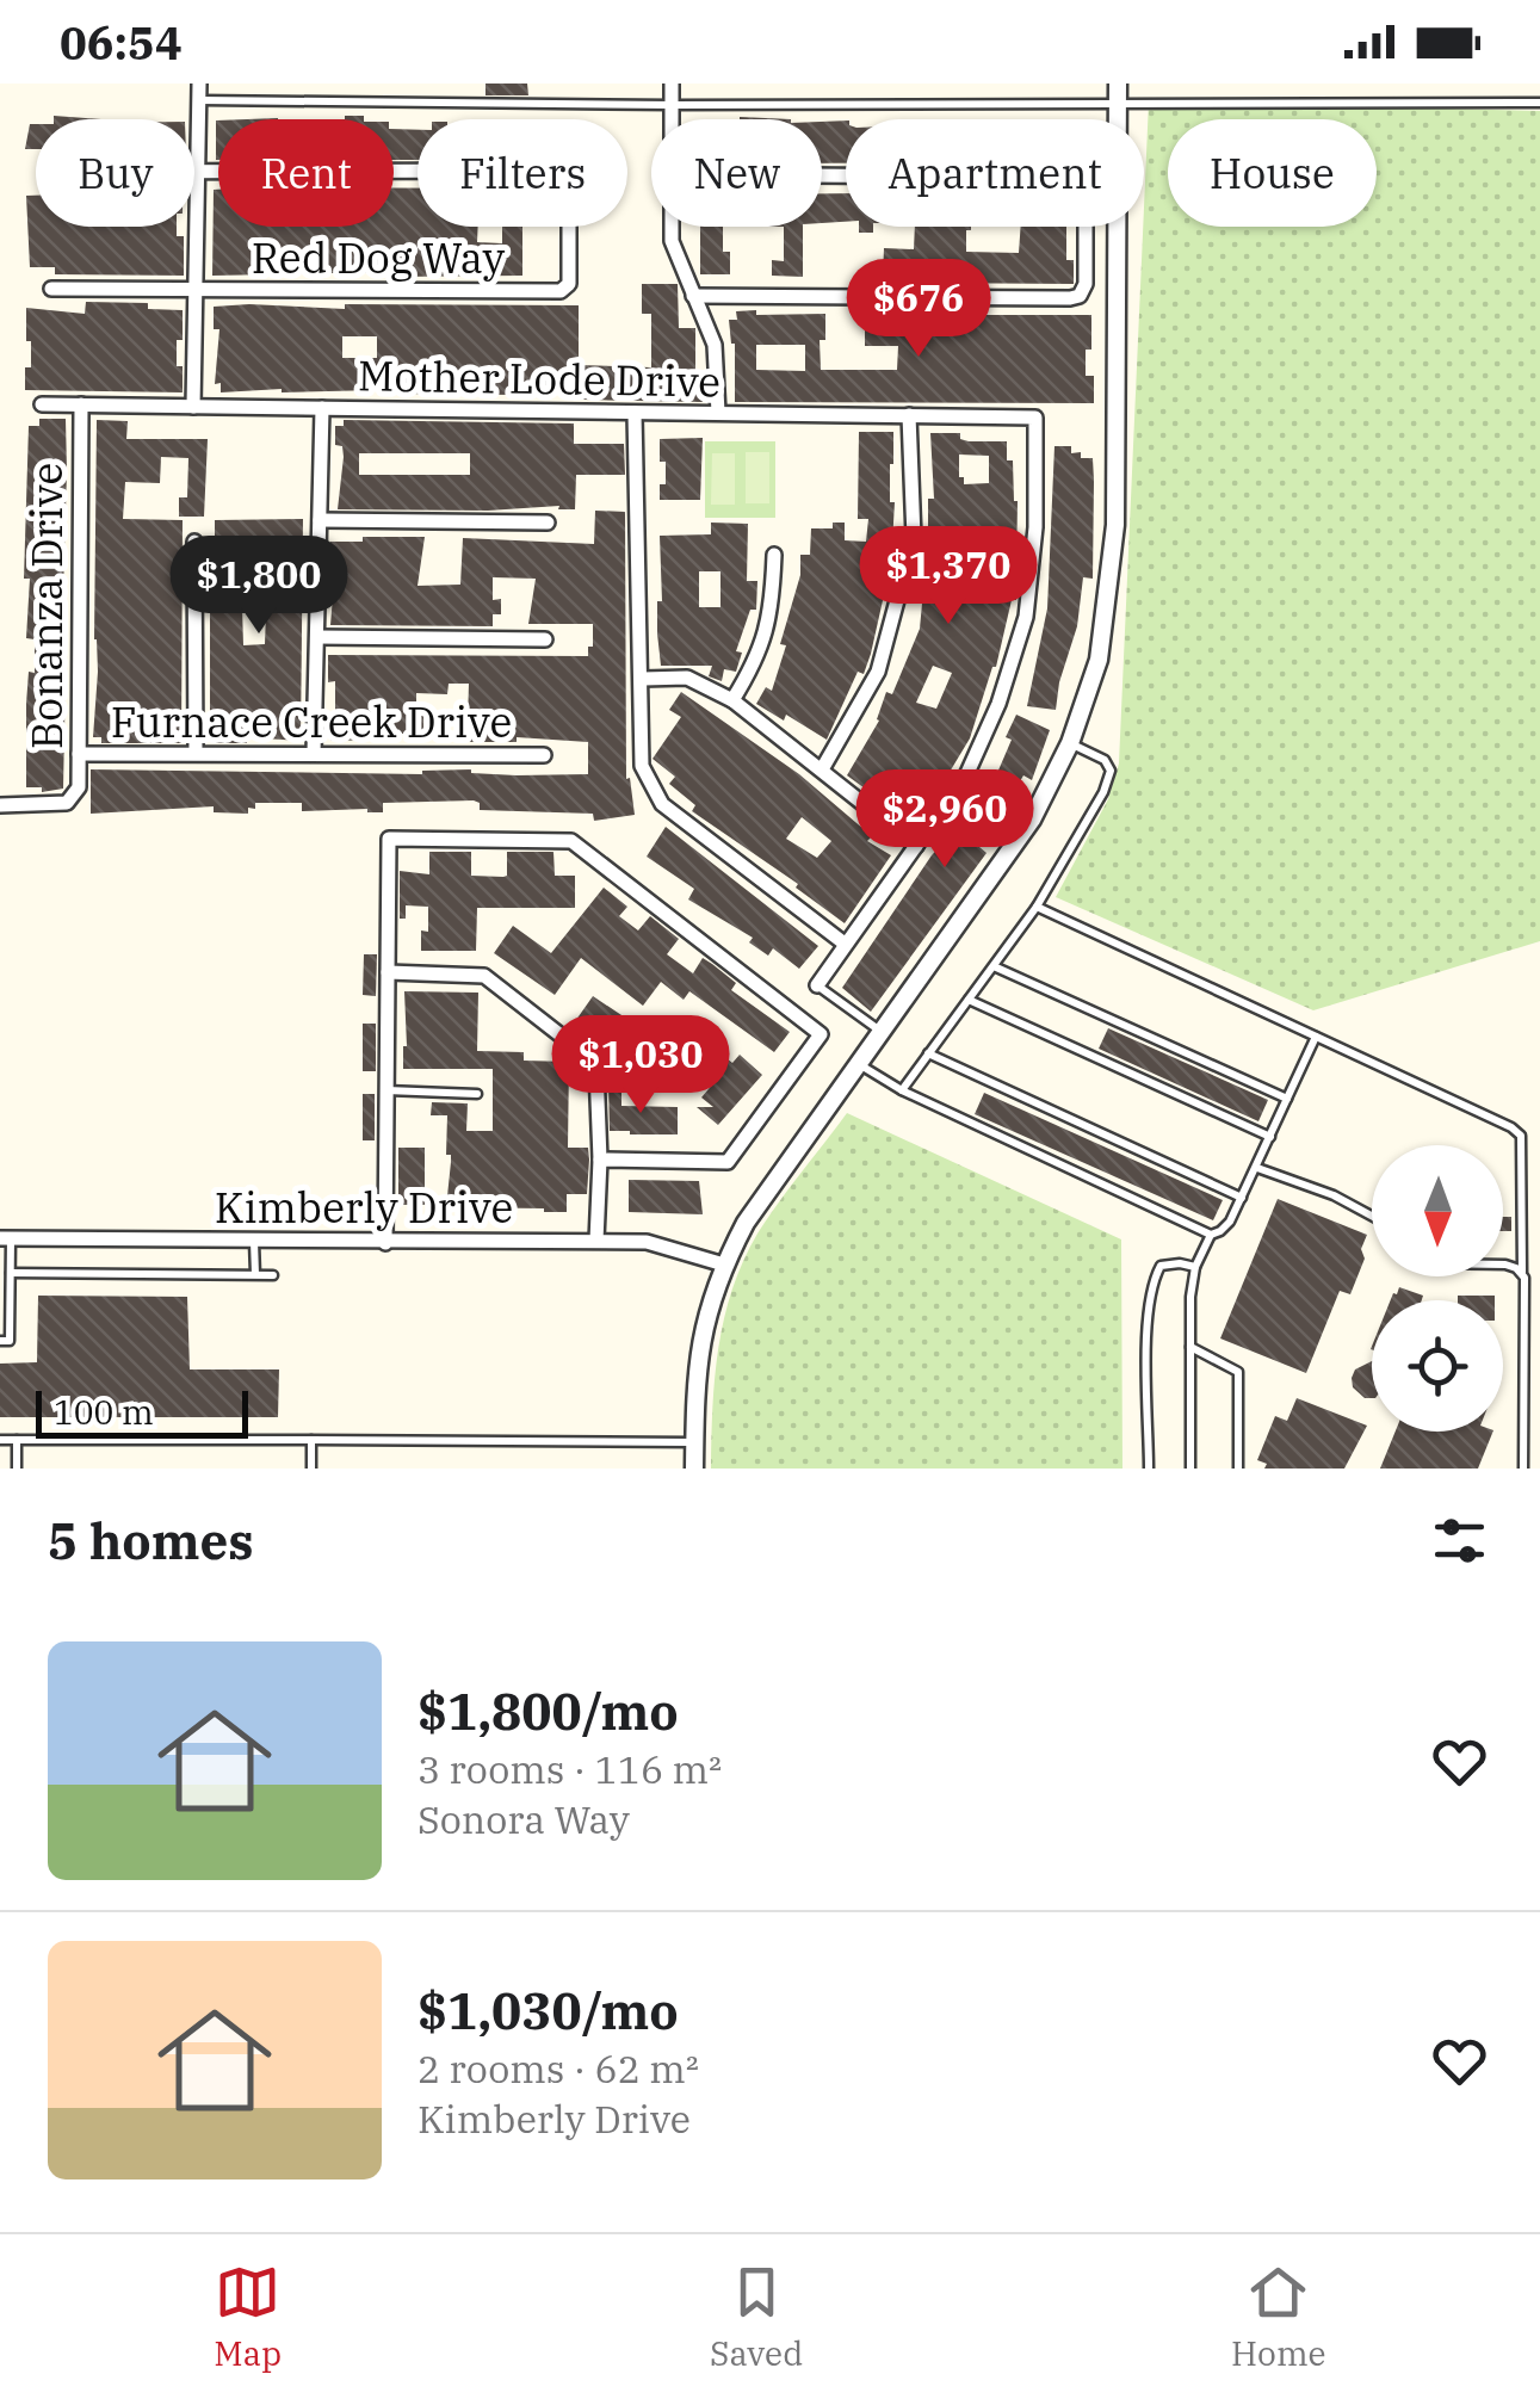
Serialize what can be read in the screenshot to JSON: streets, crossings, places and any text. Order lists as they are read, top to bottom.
{
  "streets": {
    "street": [
      "Red Dog Way",
      "Mother Lode Drive",
      "Bonanza Drive",
      "Furnace Creek Drive",
      "Kimberly Drive"
    ]
  },
  "crossings": [
    ["Mother Lode Drive", "Bonanza Drive"],
    ["Bonanza Drive", "Furnace Creek Drive"]
  ],
  "scale_bar": "100 m",
  "north": "bottom",
  "page": {
    "status": "06:54",
    "chip": [
      "Buy",
      "Rent",
      "Filters",
      "New",
      "Apartment",
      "House"
    ],
    "price": [
      "$676",
      "$1,370",
      "$1,800",
      "$2,960",
      "$1,030"
    ],
    "scale": "100 m",
    "heading": "5 homes",
    "list": [
      {
        "name": "$1,800/mo",
        "note": "3 rooms · 116 m² · Sonora Way"
      },
      {
        "name": "$1,030/mo",
        "note": "2 rooms · 62 m² · Kimberly Drive"
      }
    ],
    "tabs": ["Map", "Saved", "Home"]
  }
}
